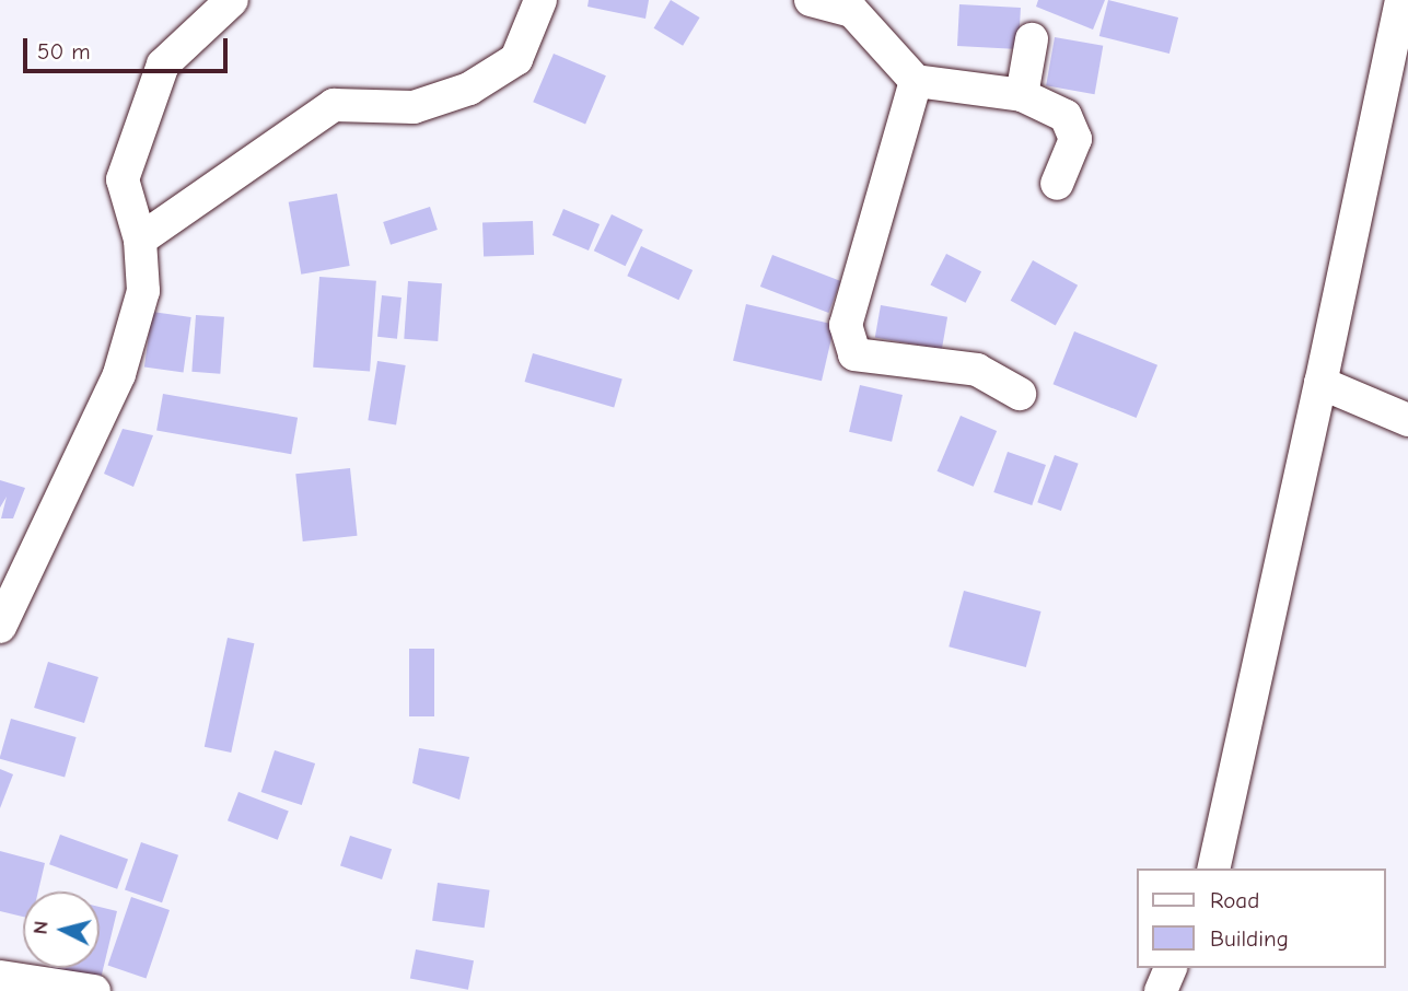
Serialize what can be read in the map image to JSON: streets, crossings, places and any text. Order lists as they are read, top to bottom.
{
  "legend": ["Road", "Building"],
  "scale_bar": "50 m",
  "north": "left"
}
